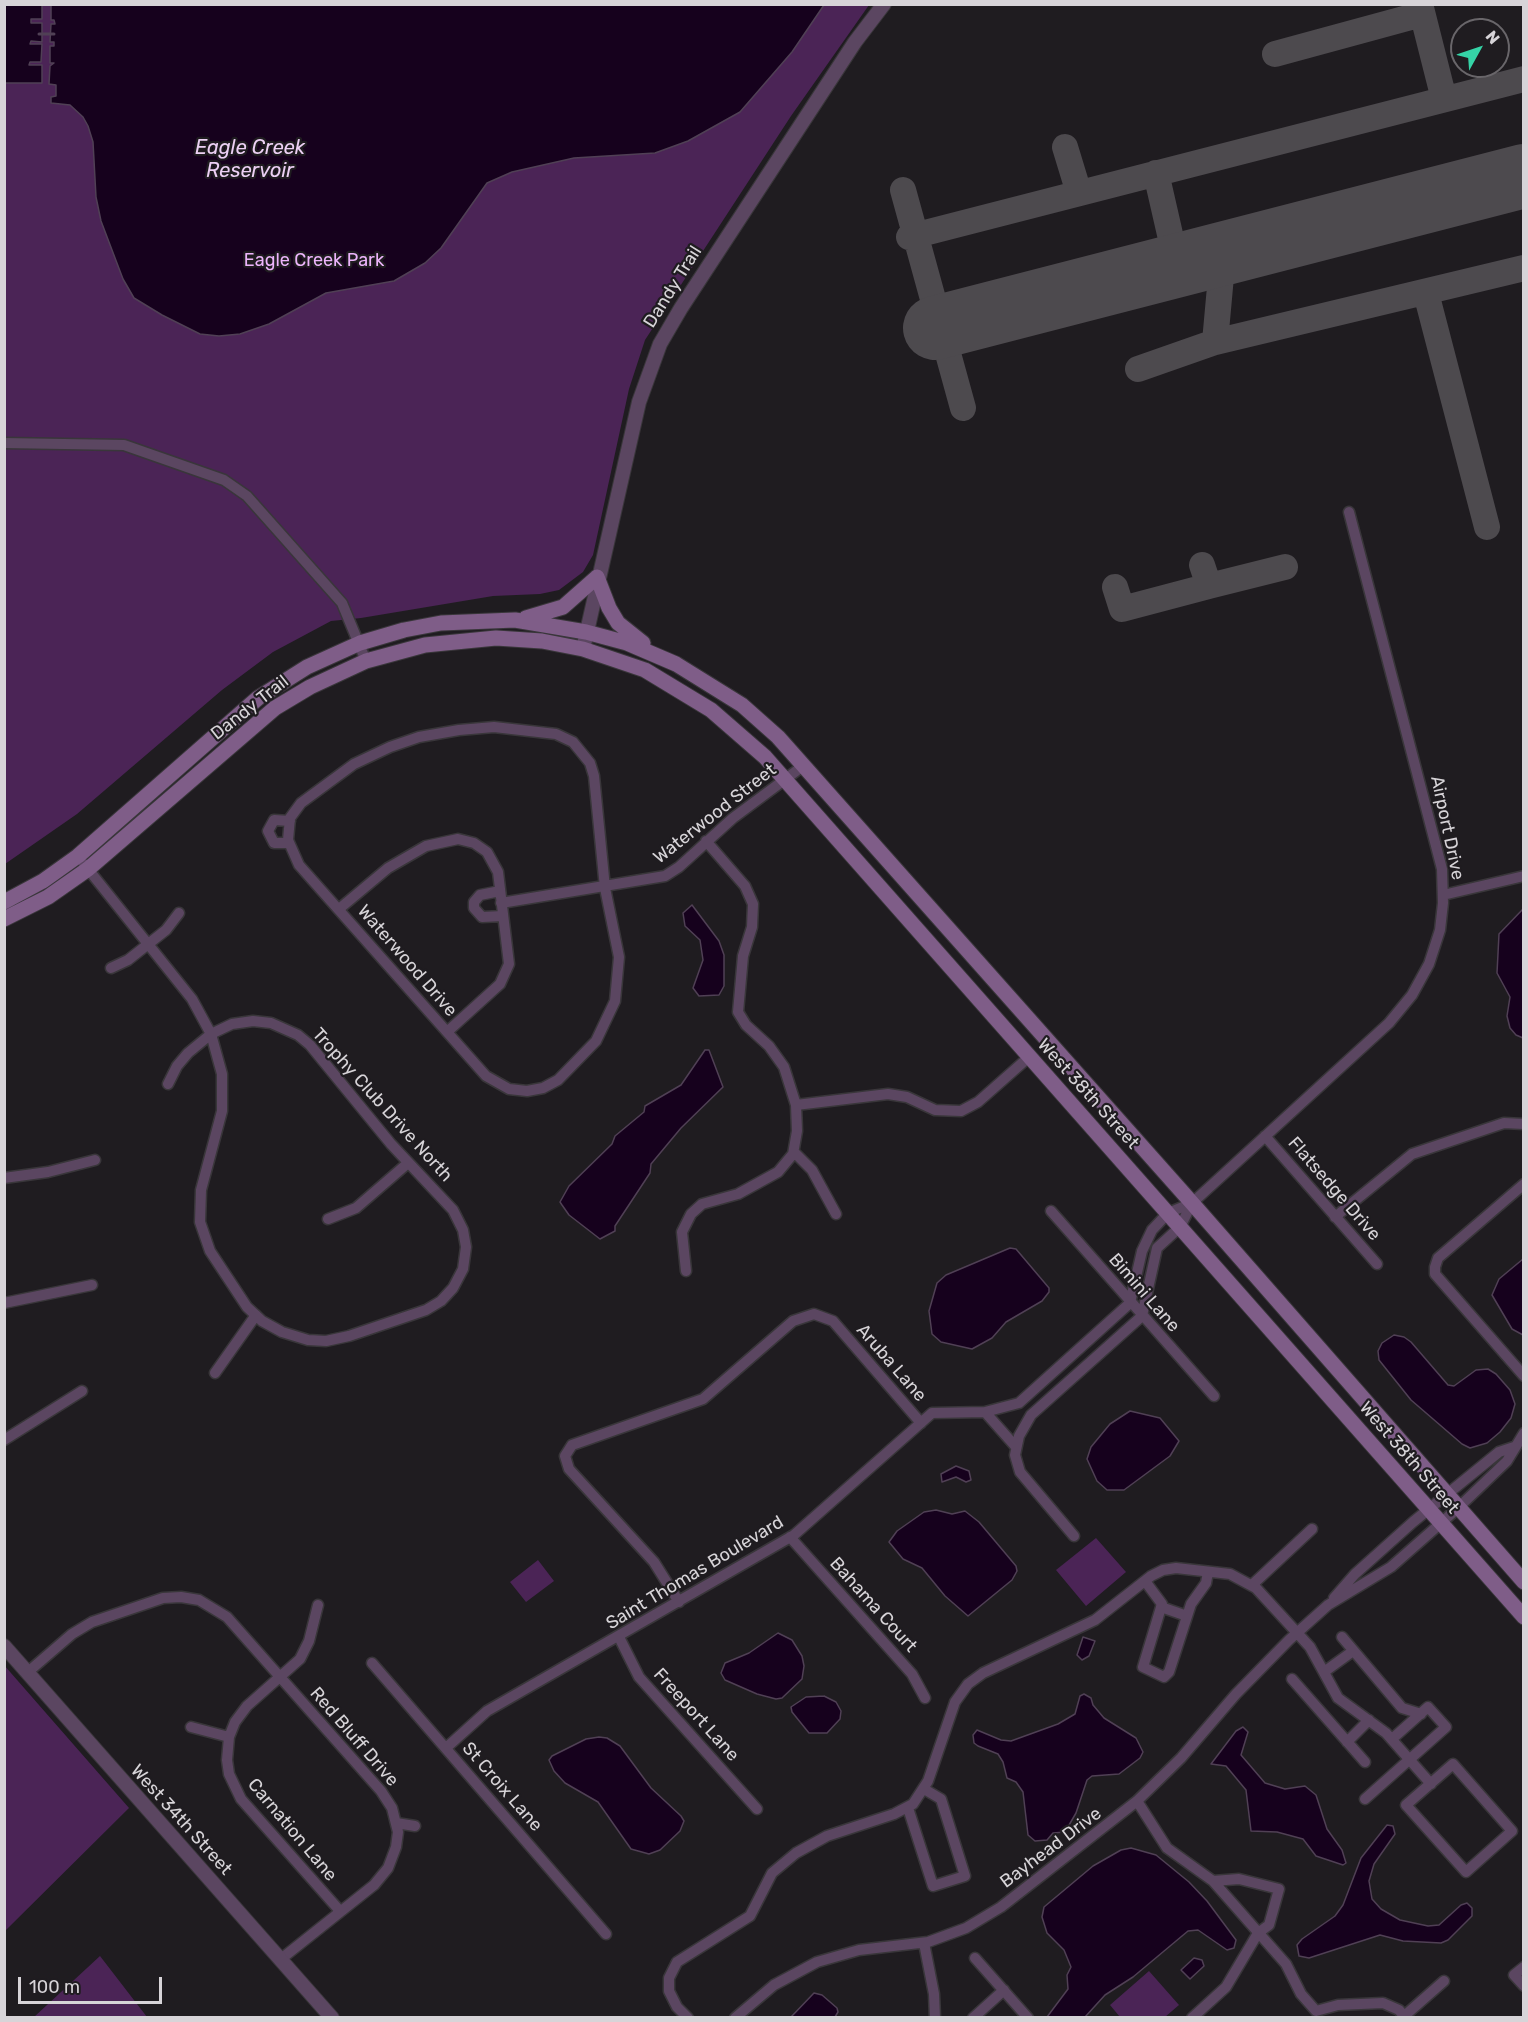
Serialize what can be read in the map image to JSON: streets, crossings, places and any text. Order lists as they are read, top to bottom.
{
  "streets": {
    "main road": ["Dandy Trail", "West 38th Street"],
    "street": [
      "Waterwood Street",
      "Airport Drive",
      "Waterwood Drive",
      "Trophy Club Drive North",
      "Flatsedge Drive",
      "Bimini Lane",
      "Aruba Lane",
      "Saint Thomas Boulevard",
      "Bahama Court",
      "Freeport Lane",
      "Red Bluff Drive",
      "St Croix Lane",
      "West 34th Street",
      "Carnation Lane",
      "Bayhead Drive"
    ]
  },
  "crossings": [
    ["Dandy Trail", "West 38th Street"],
    ["Waterwood Street", "Waterwood Drive"],
    ["Waterwood Street", "West 38th Street"],
    ["Airport Drive", "West 38th Street"],
    ["Airport Drive", "Flatsedge Drive"],
    ["West 38th Street", "Bayhead Drive"],
    ["Bimini Lane", "Saint Thomas Boulevard"],
    ["Aruba Lane", "Saint Thomas Boulevard"],
    ["Saint Thomas Boulevard", "Bahama Court"],
    ["Saint Thomas Boulevard", "Freeport Lane"],
    ["Saint Thomas Boulevard", "St Croix Lane"],
    ["Red Bluff Drive", "West 34th Street"],
    ["Red Bluff Drive", "Carnation Lane"]
  ],
  "water": ["Eagle Creek Reservoir"],
  "parks": ["Eagle Creek Park"],
  "scale_bar": "100 m",
  "north": "top right"
}
